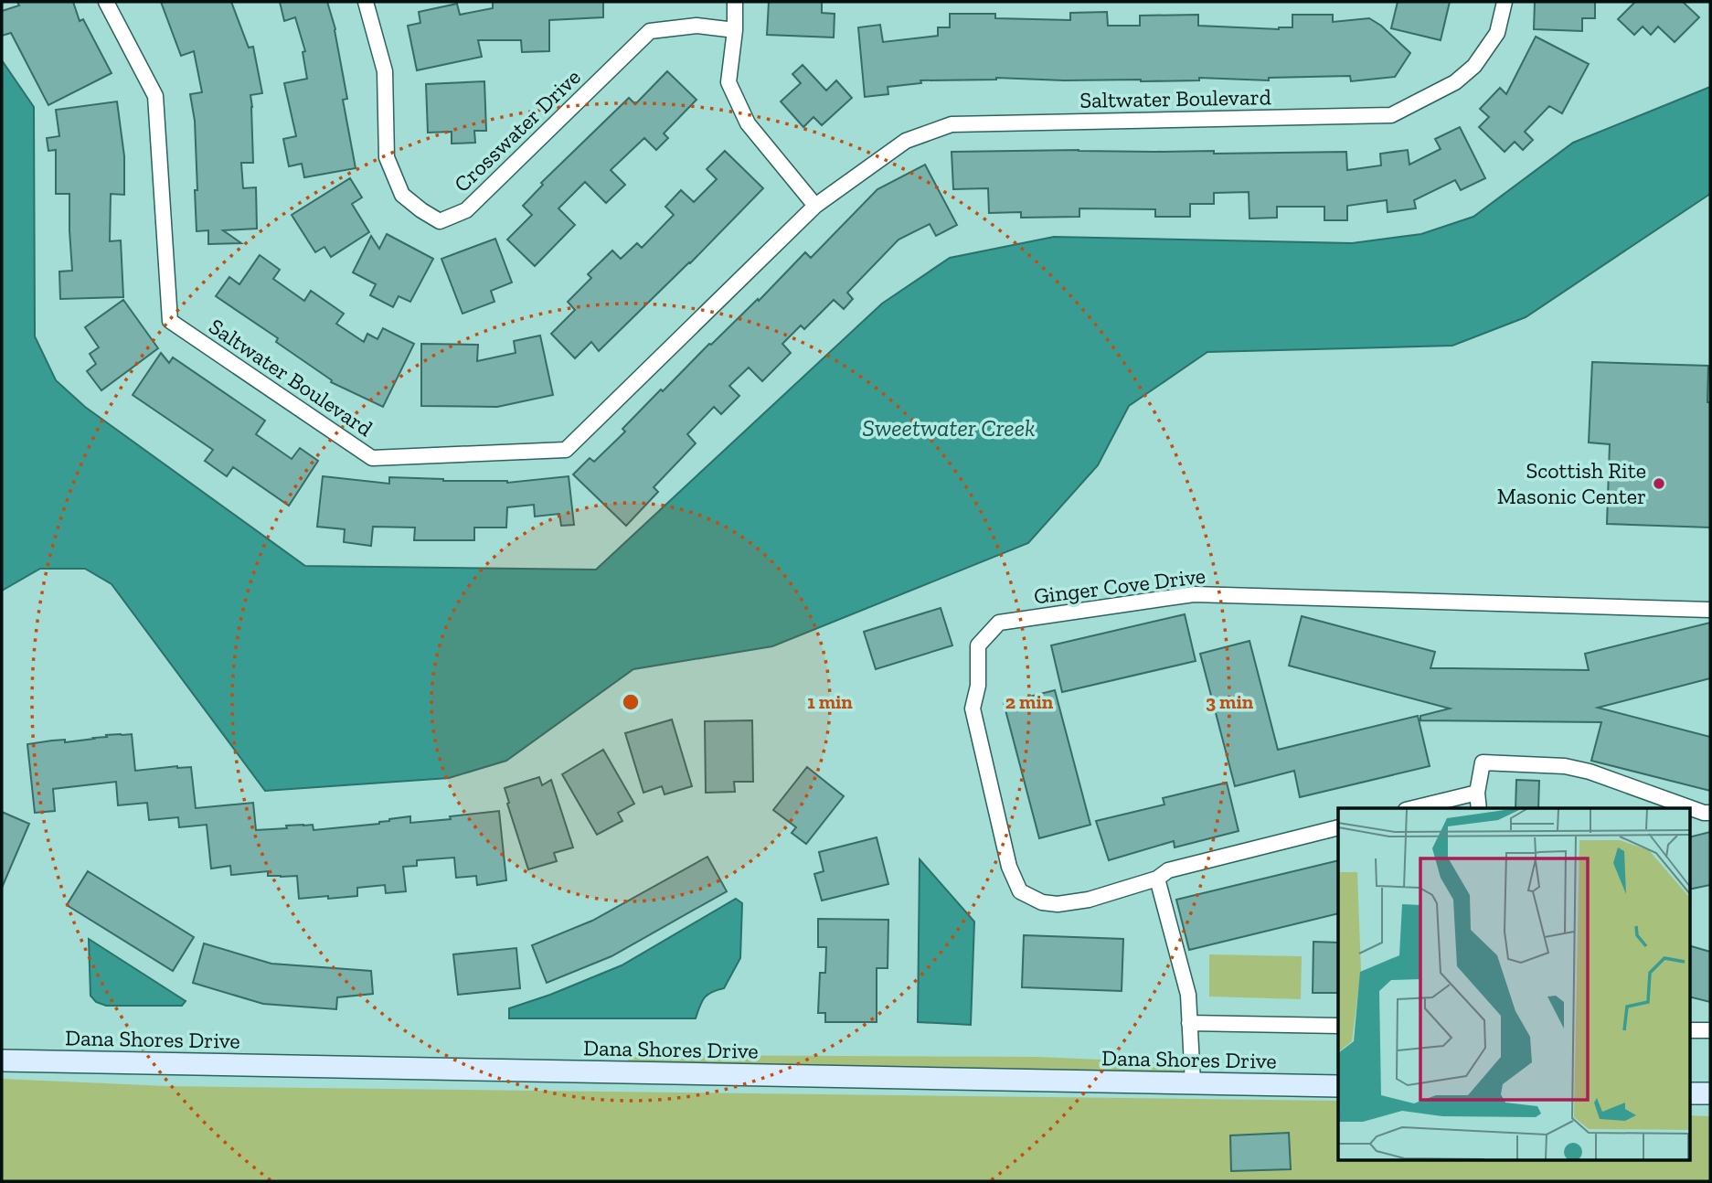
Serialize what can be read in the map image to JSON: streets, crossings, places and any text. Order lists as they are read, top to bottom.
{
  "streets": {
    "street": [
      "Saltwater Boulevard",
      "Crosswater Drive",
      "Ginger Cove Drive",
      "Dana Shores Drive"
    ]
  },
  "water": ["Sweetwater Creek"],
  "places": ["Scottish Rite Masonic Center"],
  "rings": ["1 min", "2 min", "3 min"]
}
